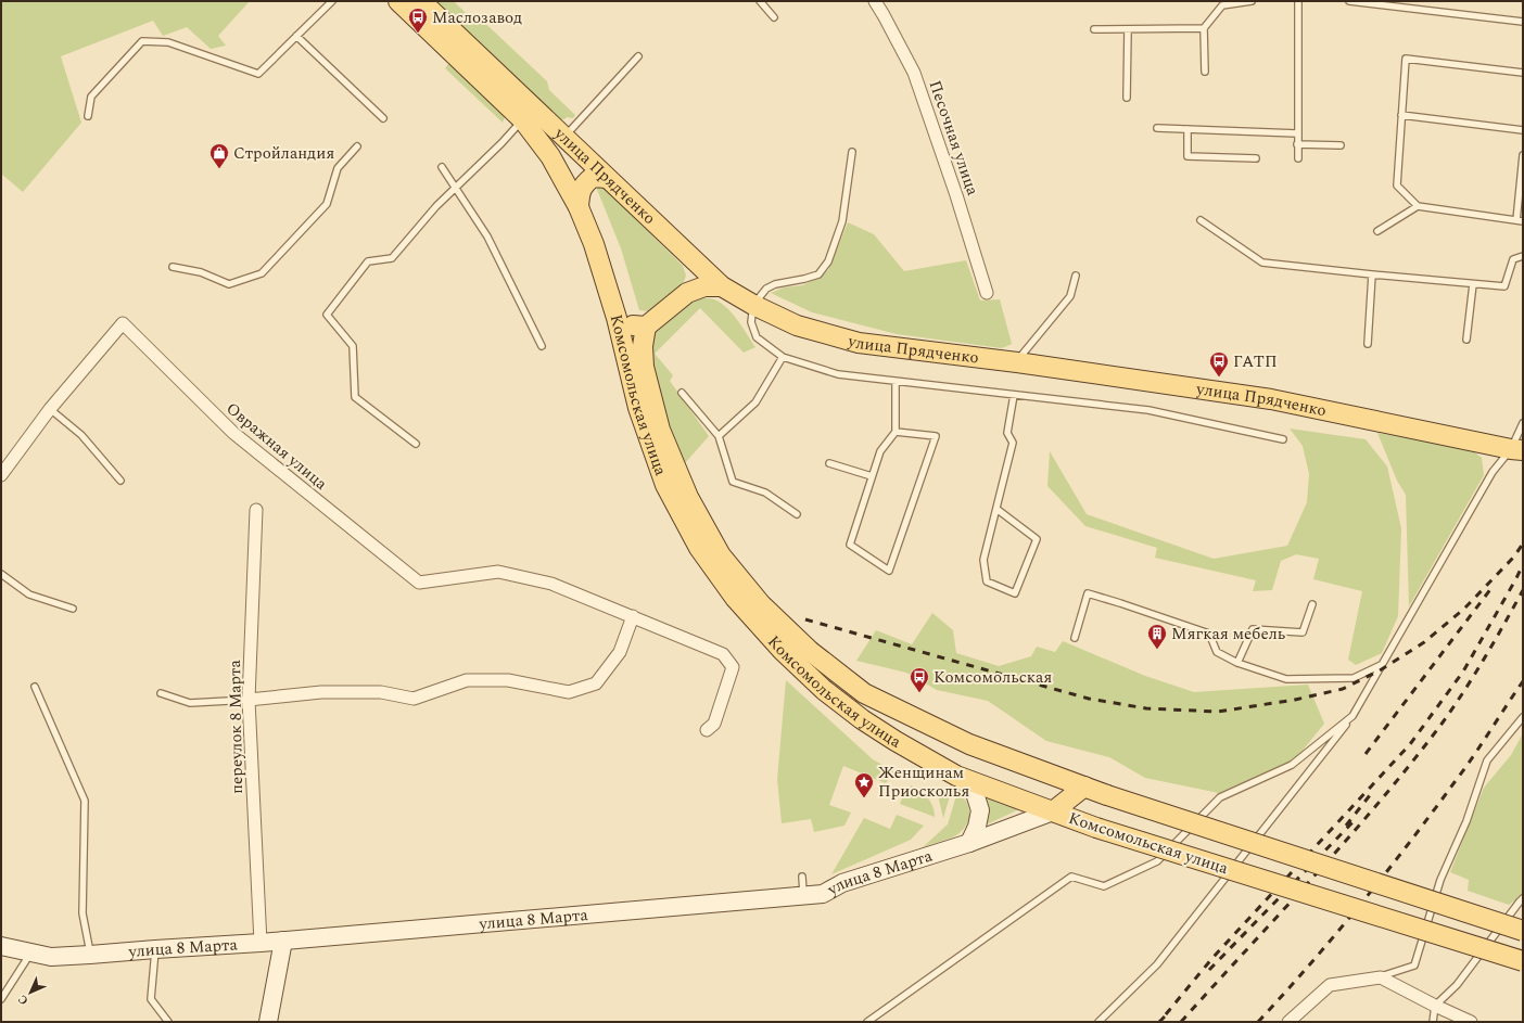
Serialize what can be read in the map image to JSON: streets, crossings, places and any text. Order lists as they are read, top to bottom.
{
  "streets": {
    "main road": ["улица Прядченко", "Комсомольская улица", "улица 8 Марта"],
    "street": ["Песочная улица", "Овражная улица", "переулок 8 Марта"]
  },
  "crossings": [
    ["улица Прядченко", "Комсомольская улица"],
    ["Комсомольская улица", "улица 8 Марта"],
    ["переулок 8 Марта", "улица 8 Марта"]
  ],
  "places": {
    "bus stop": ["Маслозавод", "ГАТП", "Комсомольская"],
    "shop": ["Стройландия"],
    "building": ["Мягкая мебель"],
    "place": ["Женщинам Приосколья"]
  },
  "north": "bottom left"
}
